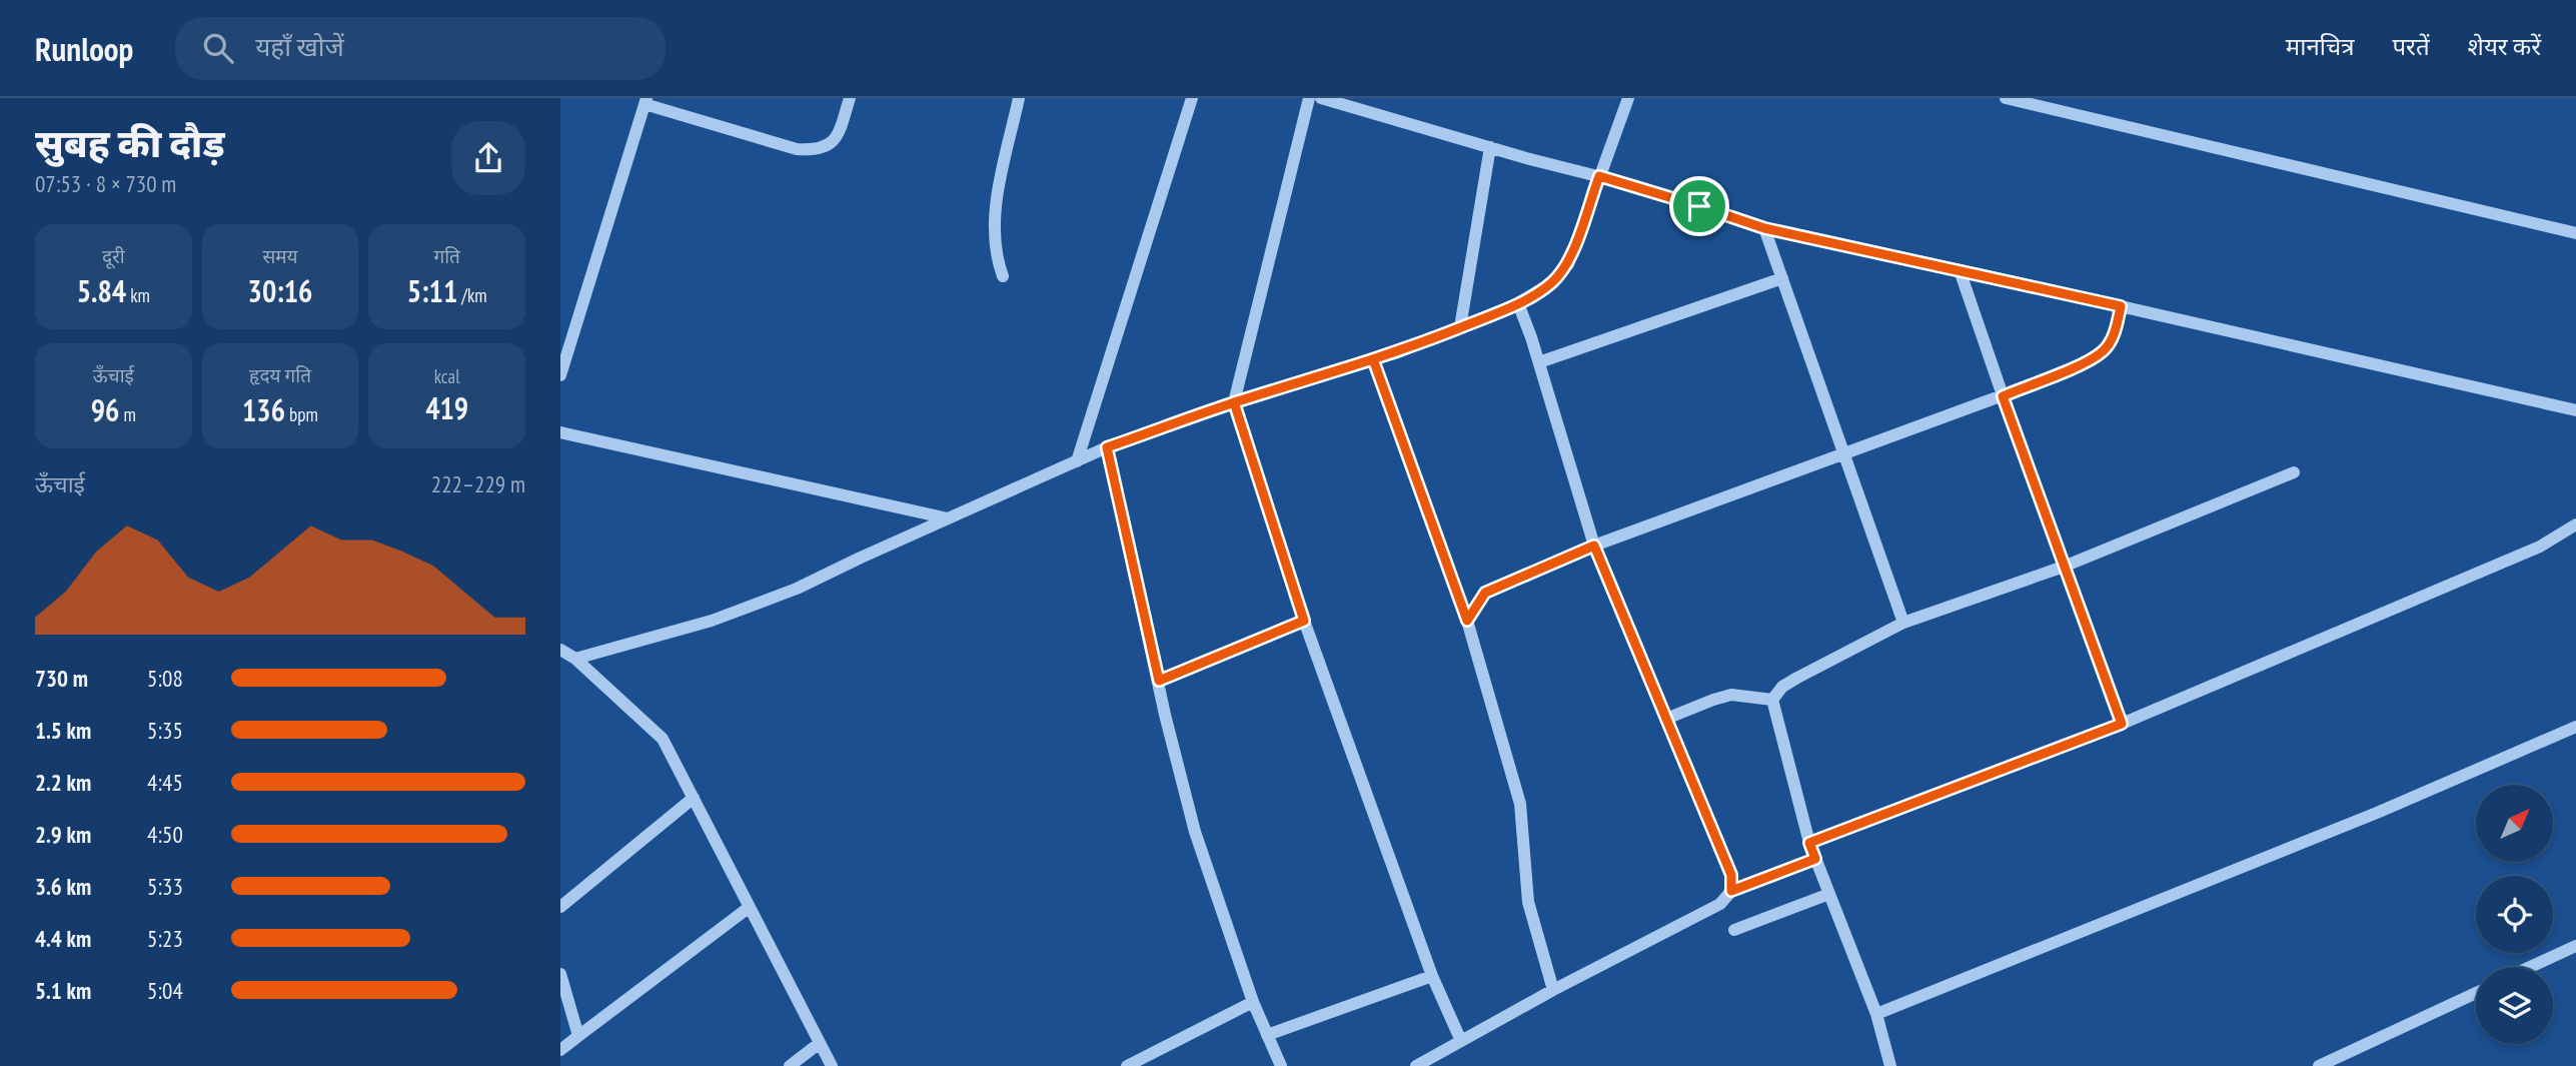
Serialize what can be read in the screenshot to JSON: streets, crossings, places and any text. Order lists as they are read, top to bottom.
{
  "north": "top right",
  "page": {
    "header": "Runloop",
    "search": "यहाँ खोजें",
    "nav": ["मानचित्र", "परतें", "शेयर करें"],
    "heading": ["सुबह की दौड़", "07:53 · 8 × 730 m"],
    "stats": [
      ["दूरी", "5.84 km"],
      ["समय", "30:16"],
      ["गति", "5:11 /km"],
      ["ऊँचाई", "96 m"],
      ["हृदय गति", "136 bpm"],
      ["kcal", "419"]
    ],
    "chart": ["ऊँचाई", "222–229 m"],
    "list": [
      {
        "name": "730 m",
        "note": "5:08"
      },
      {
        "name": "1.5 km",
        "note": "5:35"
      },
      {
        "name": "2.2 km",
        "note": "4:45"
      },
      {
        "name": "2.9 km",
        "note": "4:50"
      },
      {
        "name": "3.6 km",
        "note": "5:33"
      },
      {
        "name": "4.4 km",
        "note": "5:23"
      },
      {
        "name": "5.1 km",
        "note": "5:04"
      }
    ]
  }
}
